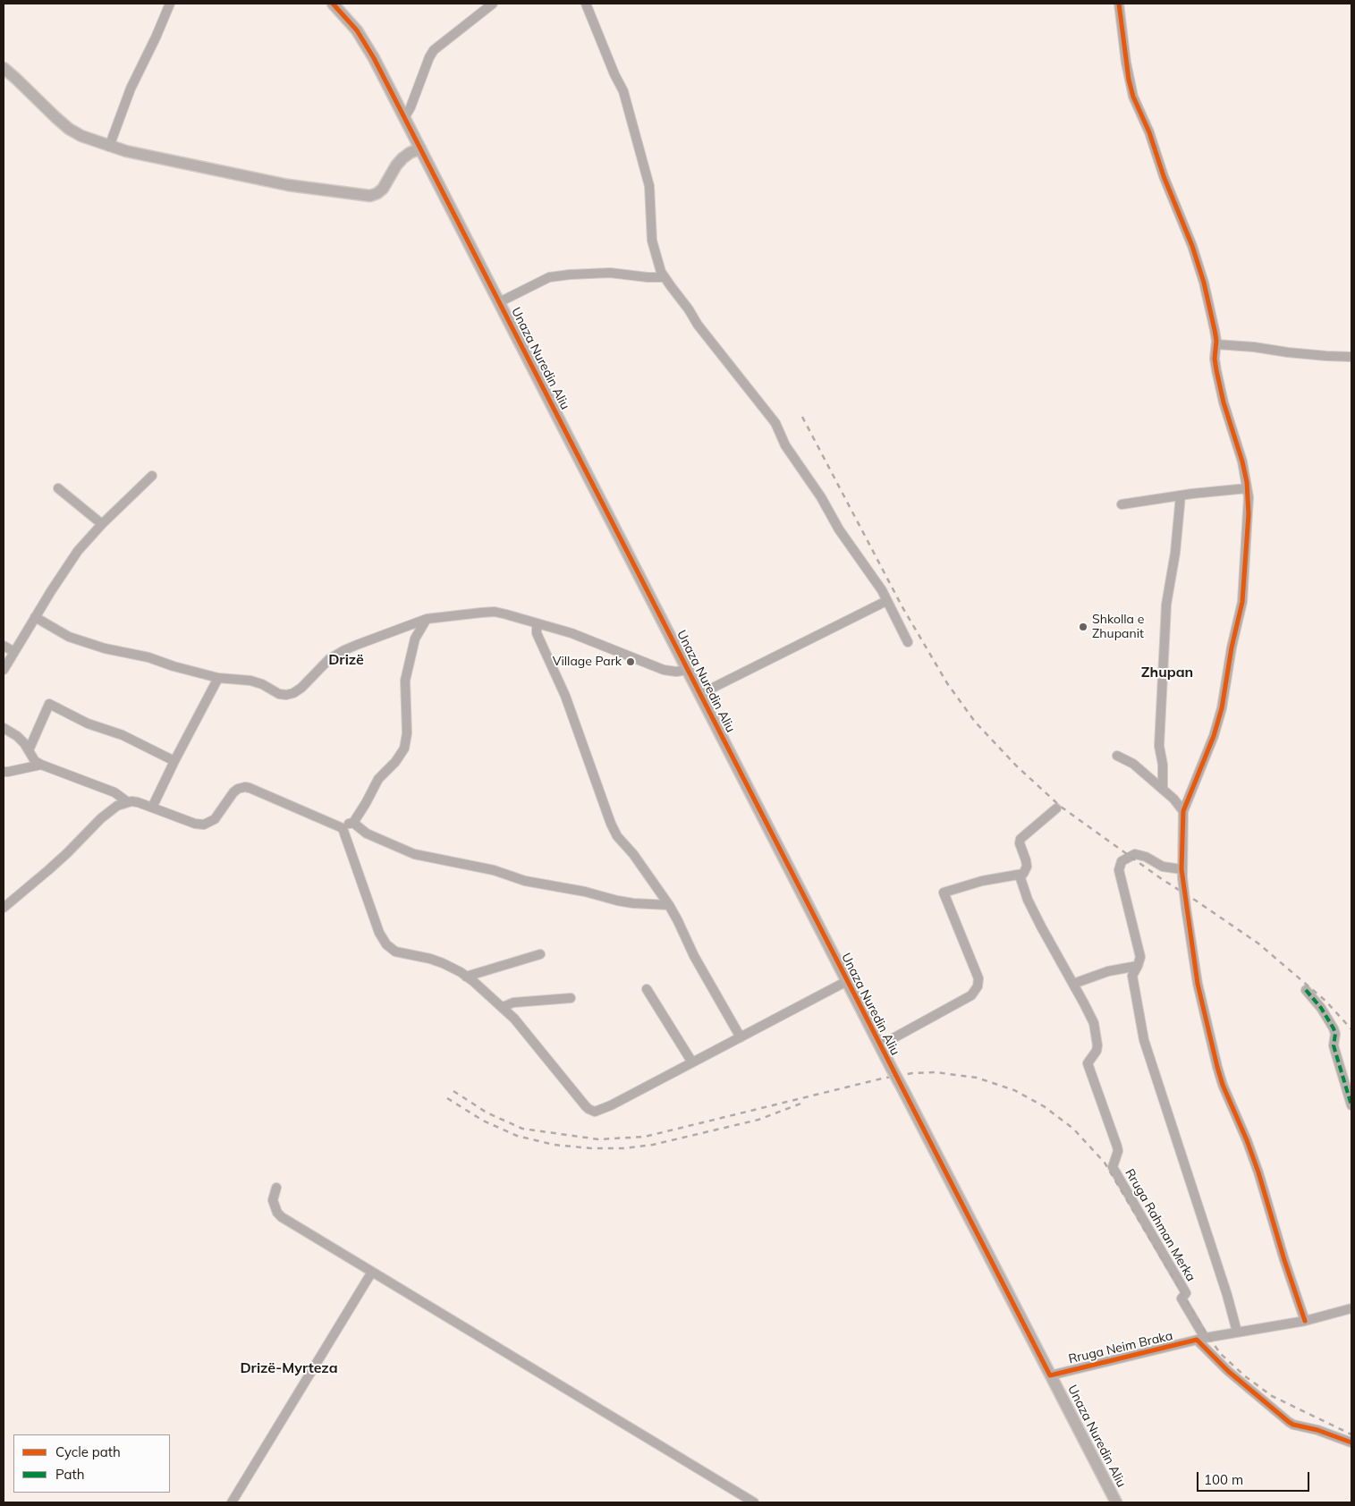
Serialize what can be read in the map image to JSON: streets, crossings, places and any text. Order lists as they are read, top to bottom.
{
  "streets": {
    "main road": ["Unaza Nuredin Aliu"],
    "street": ["Rruga Rahman Merka", "Rruga Neim Braka"]
  },
  "crossings": [
    ["Unaza Nuredin Aliu", "Rruga Neim Braka"],
    ["Rruga Rahman Merka", "Rruga Neim Braka"]
  ],
  "districts": ["Drizë", "Zhupan", "Drizë-Myrteza"],
  "places": ["Shkolla e Zhupanit", "Village Park"],
  "legend": ["Cycle path", "Path"],
  "scale_bar": "100 m"
}
